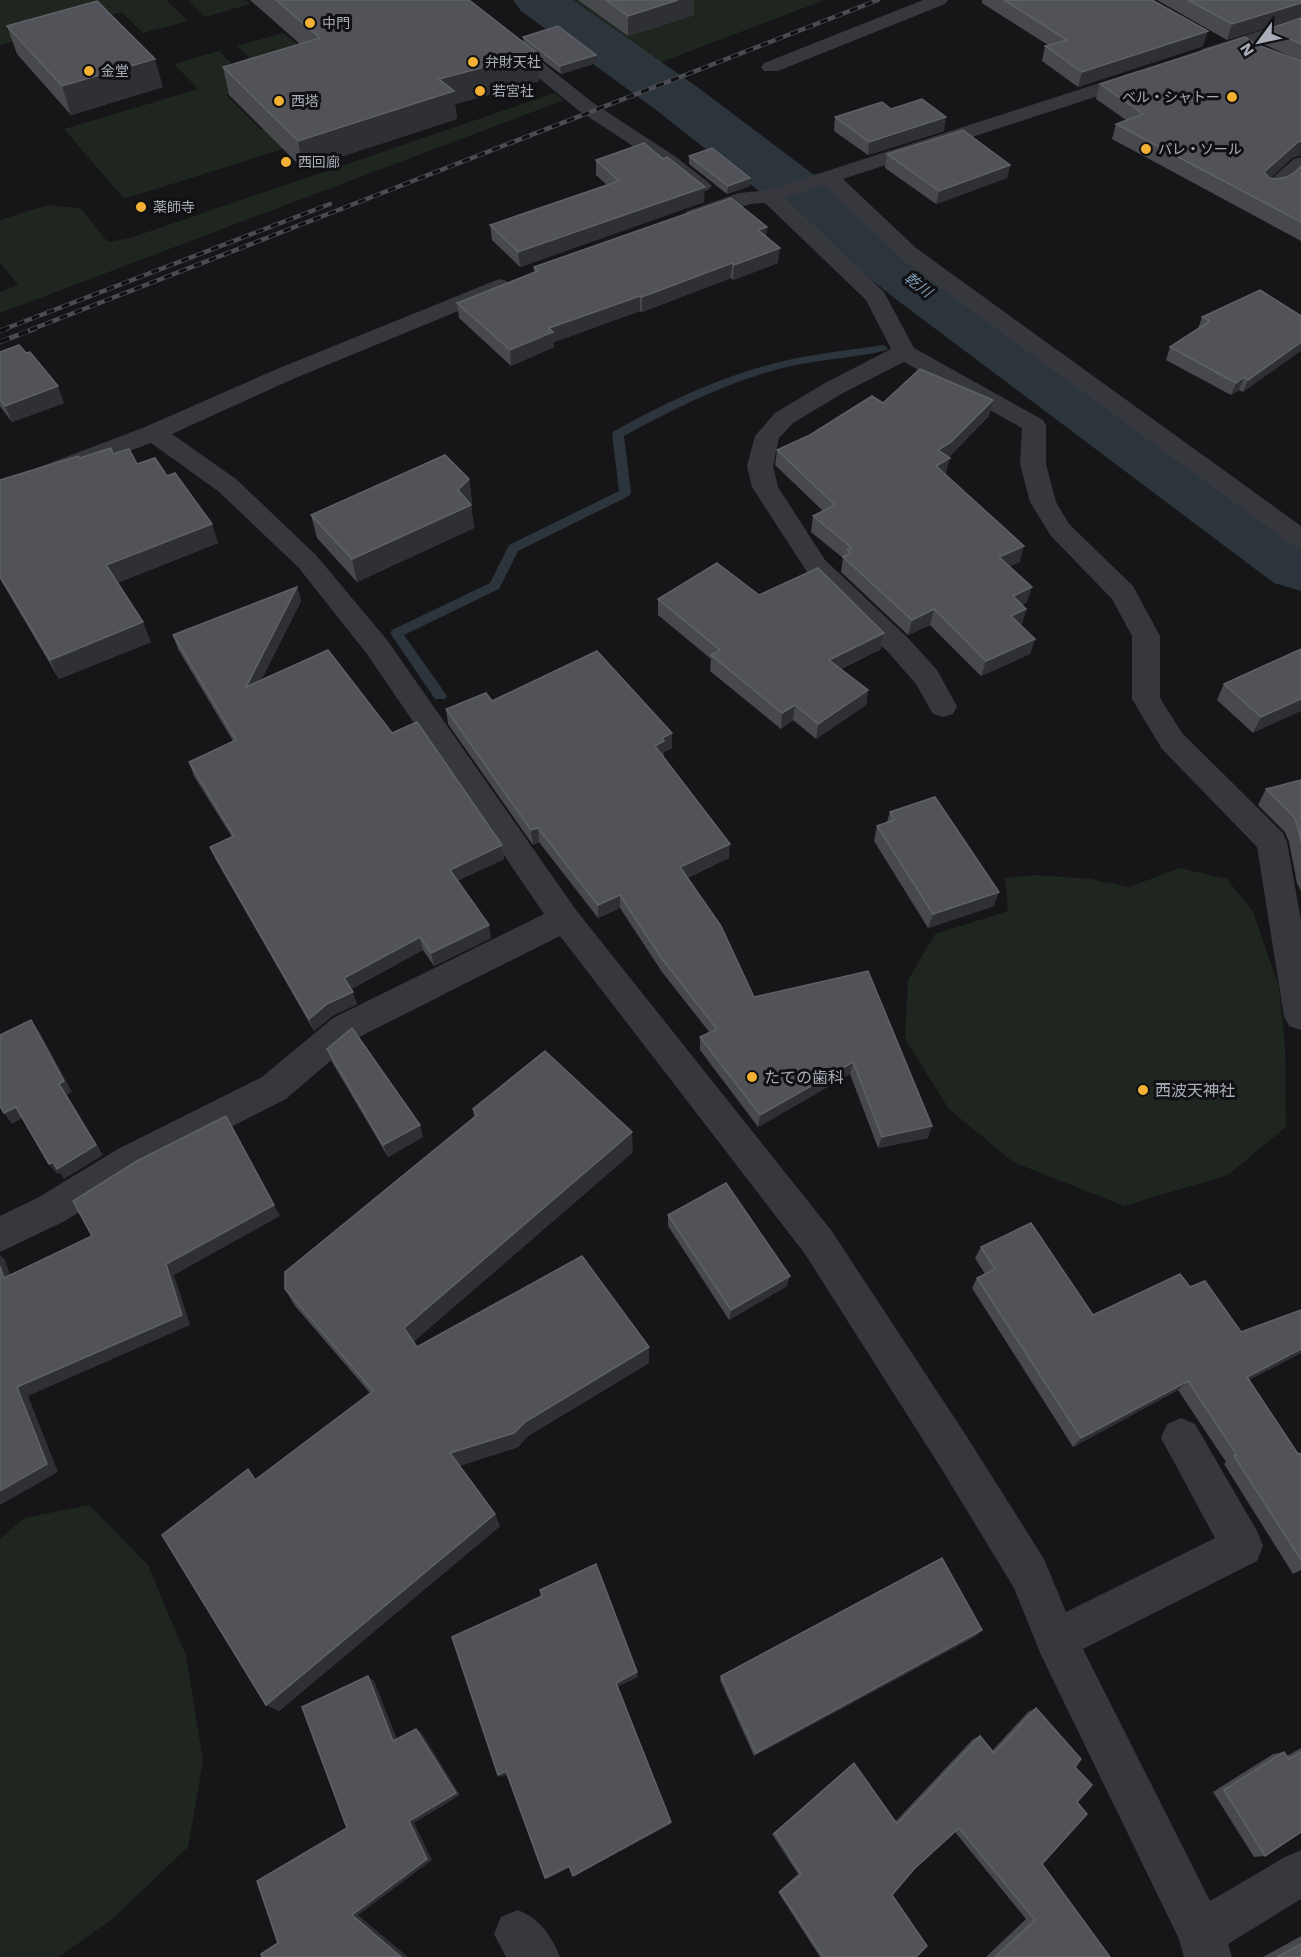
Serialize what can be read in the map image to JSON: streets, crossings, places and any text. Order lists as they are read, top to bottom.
{
  "water": ["乾川"],
  "places": [
    "中門",
    "弁財天社",
    "金堂",
    "若宮社",
    "ベル・シャトー",
    "西塔",
    "パレ・ソール",
    "西回廊",
    "薬師寺",
    "たての歯科",
    "西波天神社"
  ],
  "north": "bottom left"
}
